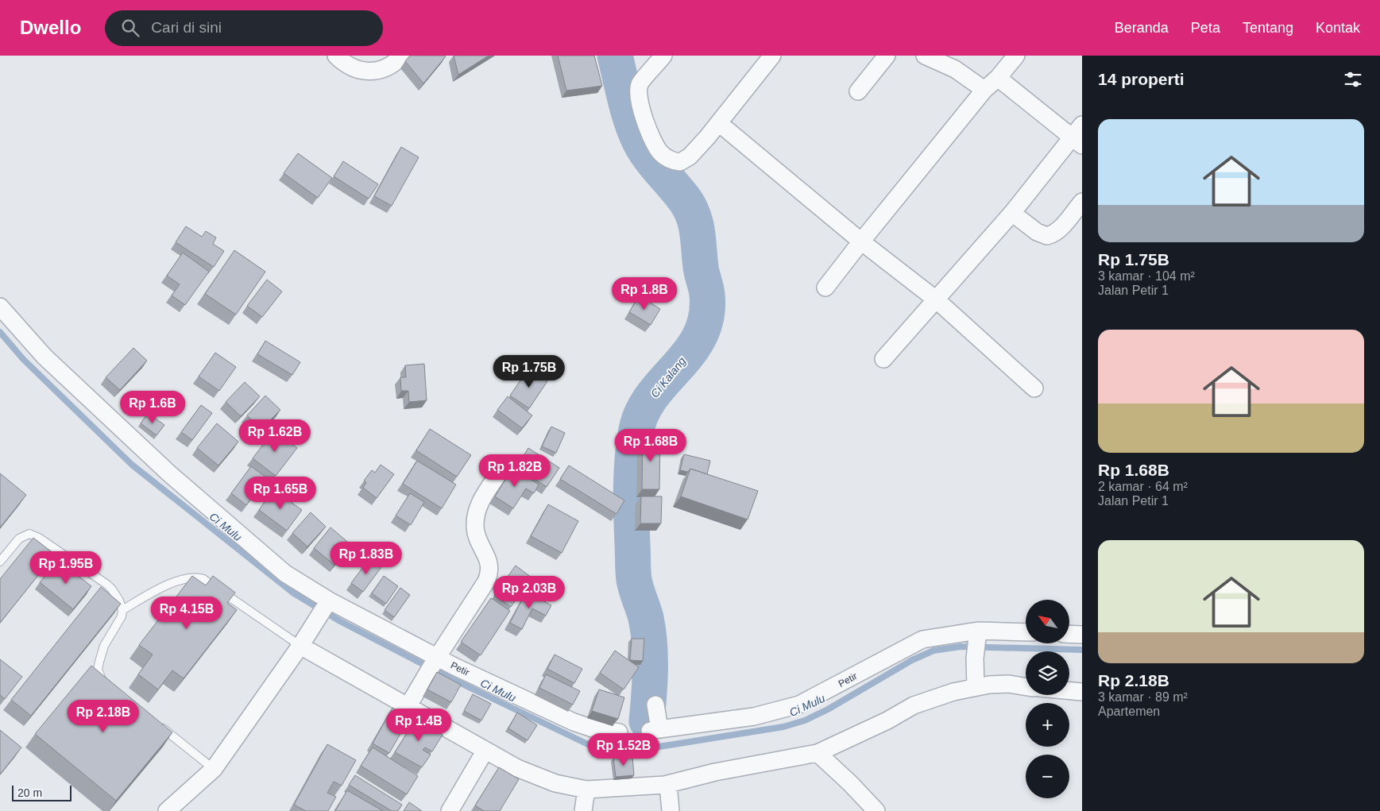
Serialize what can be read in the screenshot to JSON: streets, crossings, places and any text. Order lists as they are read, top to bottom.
{
  "streets": {
    "street": ["Petir"]
  },
  "water": ["Ci Kalang", "Ci Mulu"],
  "scale_bar": "20 m",
  "north": "top left",
  "page": {
    "header": "Dwello",
    "search": "Cari di sini",
    "nav": [
      "Beranda",
      "Peta",
      "Tentang",
      "Kontak"
    ],
    "heading": "14 properti",
    "list": [
      {
        "name": "Rp 1.75B",
        "note": "3 kamar · 104 m² · Jalan Petir 1"
      },
      {
        "name": "Rp 1.68B",
        "note": "2 kamar · 64 m² · Jalan Petir 1"
      },
      {
        "name": "Rp 2.18B",
        "note": "3 kamar · 89 m² · Apartemen"
      }
    ],
    "price": [
      "Rp 1.8B",
      "Rp 1.75B",
      "Rp 1.6B",
      "Rp 1.62B",
      "Rp 1.68B",
      "Rp 1.82B",
      "Rp 1.65B",
      "Rp 1.83B",
      "Rp 1.95B",
      "Rp 2.03B",
      "Rp 4.15B",
      "Rp 2.18B",
      "Rp 1.4B",
      "Rp 1.52B"
    ],
    "map_buttons": ["+", "−"],
    "scale": "20 m"
  }
}
